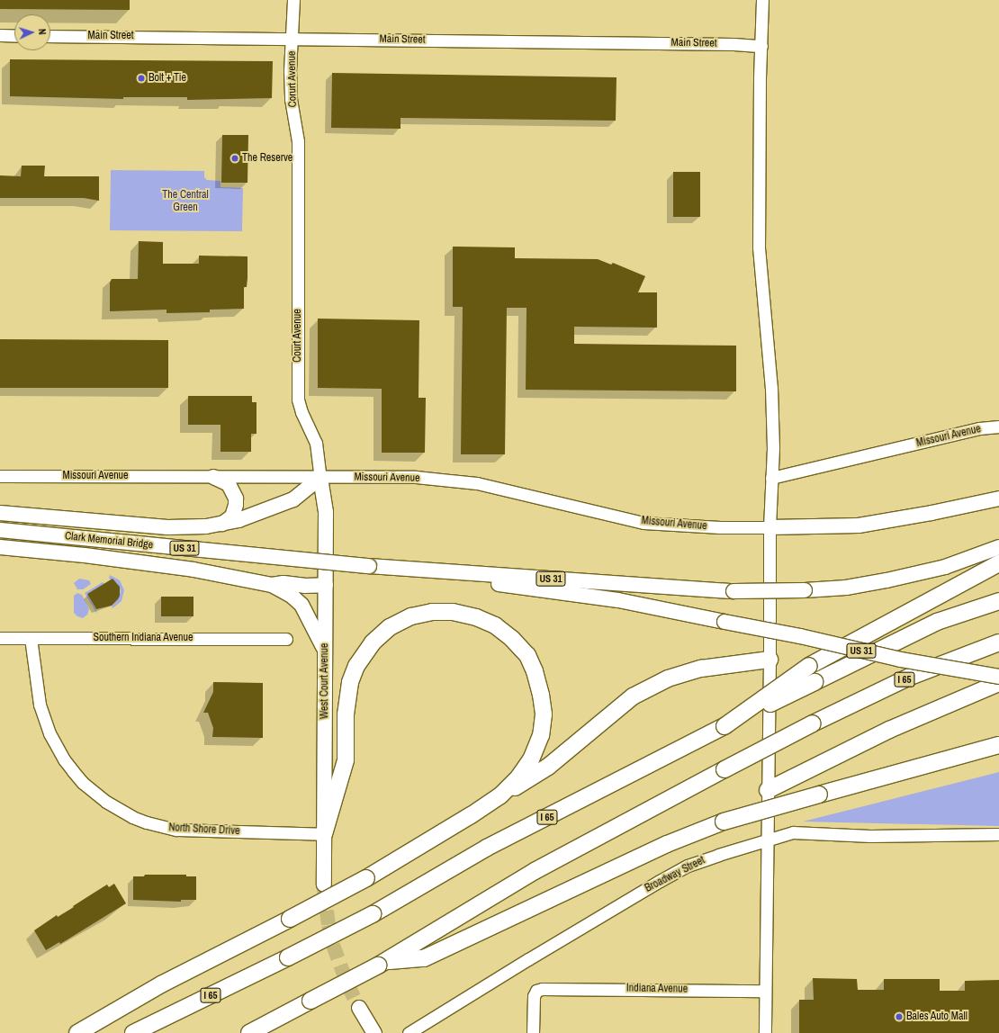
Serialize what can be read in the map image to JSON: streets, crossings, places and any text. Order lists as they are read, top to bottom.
{
  "streets": {
    "highway": ["I 65"],
    "main road": ["Clark Memorial Bridge", "US 31", "West Court Avenue"],
    "street": [
      "Main Street",
      "Corurt Avenue",
      "Court Avenue",
      "Missouri Avenue",
      "Southern Indiana Avenue",
      "North Shore Drive",
      "Broadway Street",
      "Indiana Avenue"
    ]
  },
  "crossings": [
    ["Main Street", "Corurt Avenue"],
    ["Corurt Avenue", "Court Avenue"],
    ["Court Avenue", "Missouri Avenue"],
    ["Court Avenue", "West Court Avenue"],
    ["Missouri Avenue", "West Court Avenue"],
    ["Clark Memorial Bridge", "US 31"],
    ["Southern Indiana Avenue", "North Shore Drive"],
    ["West Court Avenue", "North Shore Drive"]
  ],
  "parks": ["The Central Green"],
  "places": ["Bolt + Tie", "The Reserve", "Bales Auto Mall"],
  "north": "right"
}
